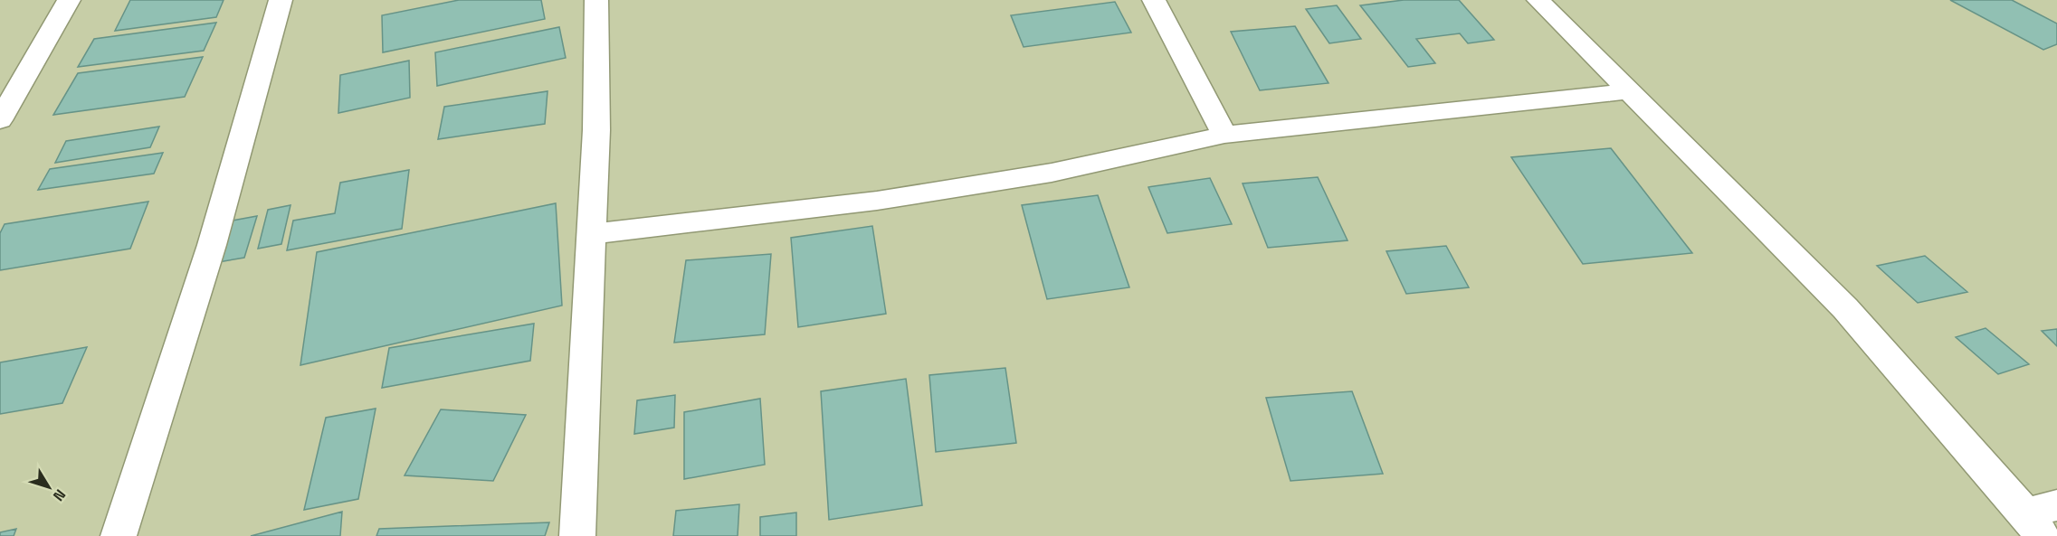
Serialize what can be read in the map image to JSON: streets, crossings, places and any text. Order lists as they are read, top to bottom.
{
  "north": "bottom right"
}
